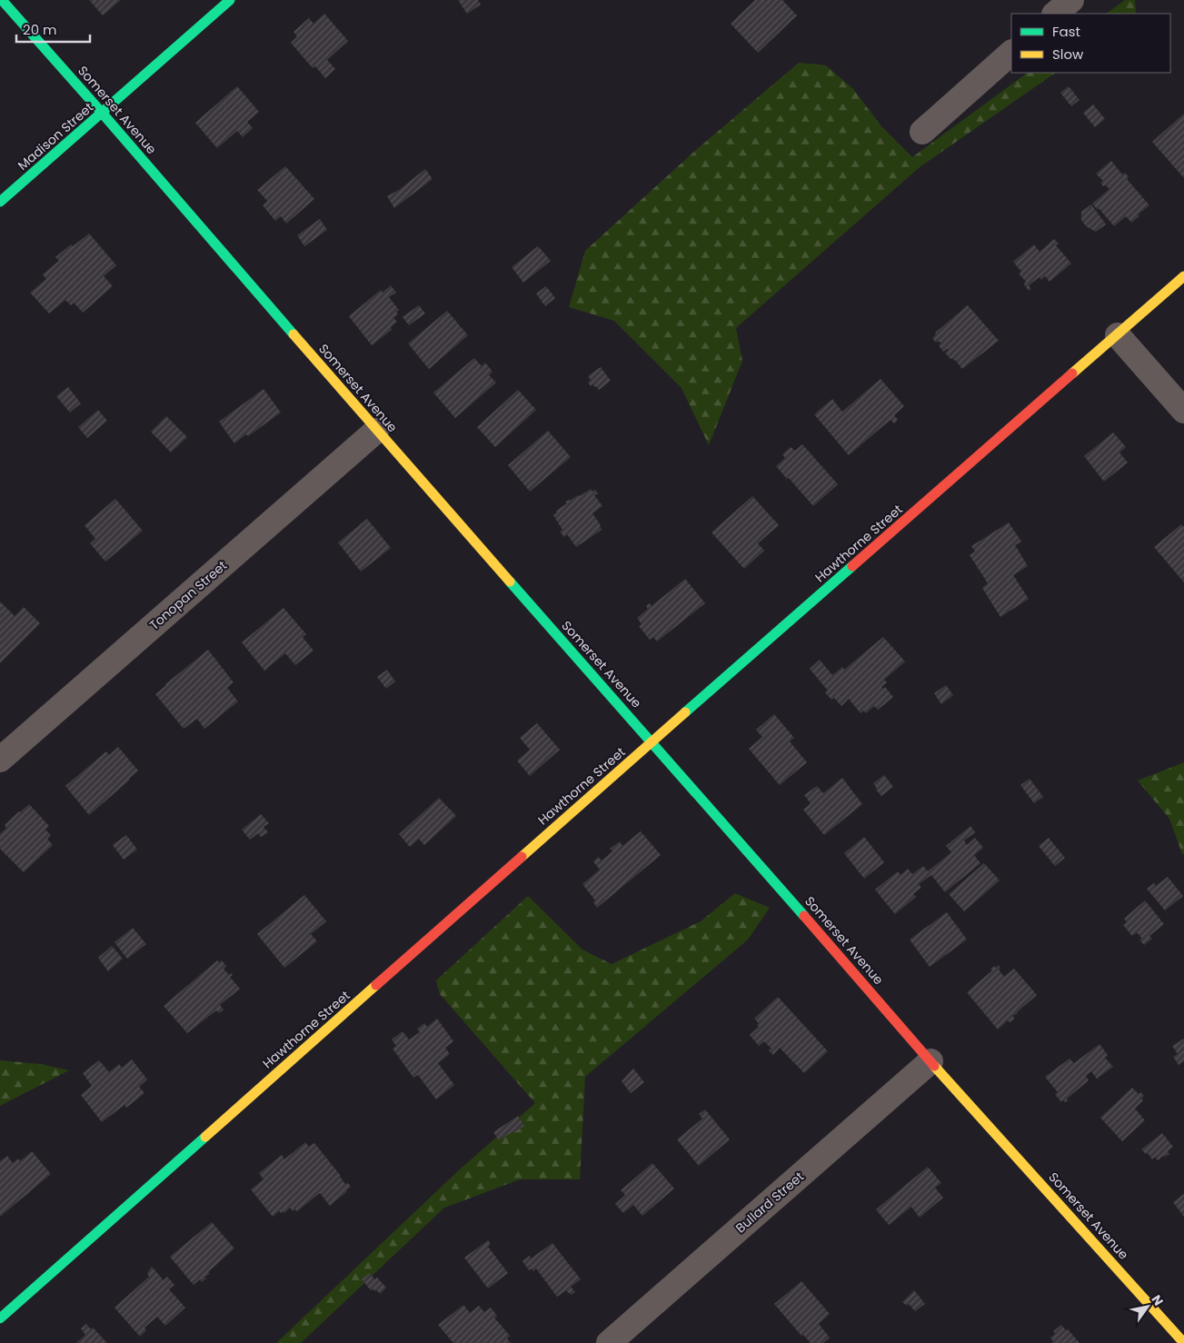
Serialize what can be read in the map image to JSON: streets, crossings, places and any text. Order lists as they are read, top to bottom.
{
  "streets": {
    "street": [
      "Somerset Avenue",
      "Madison Street",
      "Hawthorne Street",
      "Tonopan Street",
      "Bullard Street"
    ]
  },
  "crossings": [
    ["Somerset Avenue", "Madison Street"],
    ["Somerset Avenue", "Hawthorne Street"],
    ["Somerset Avenue", "Tonopan Street"],
    ["Somerset Avenue", "Bullard Street"]
  ],
  "legend": ["Fast", "Slow"],
  "scale_bar": "20 m",
  "north": "top right"
}
